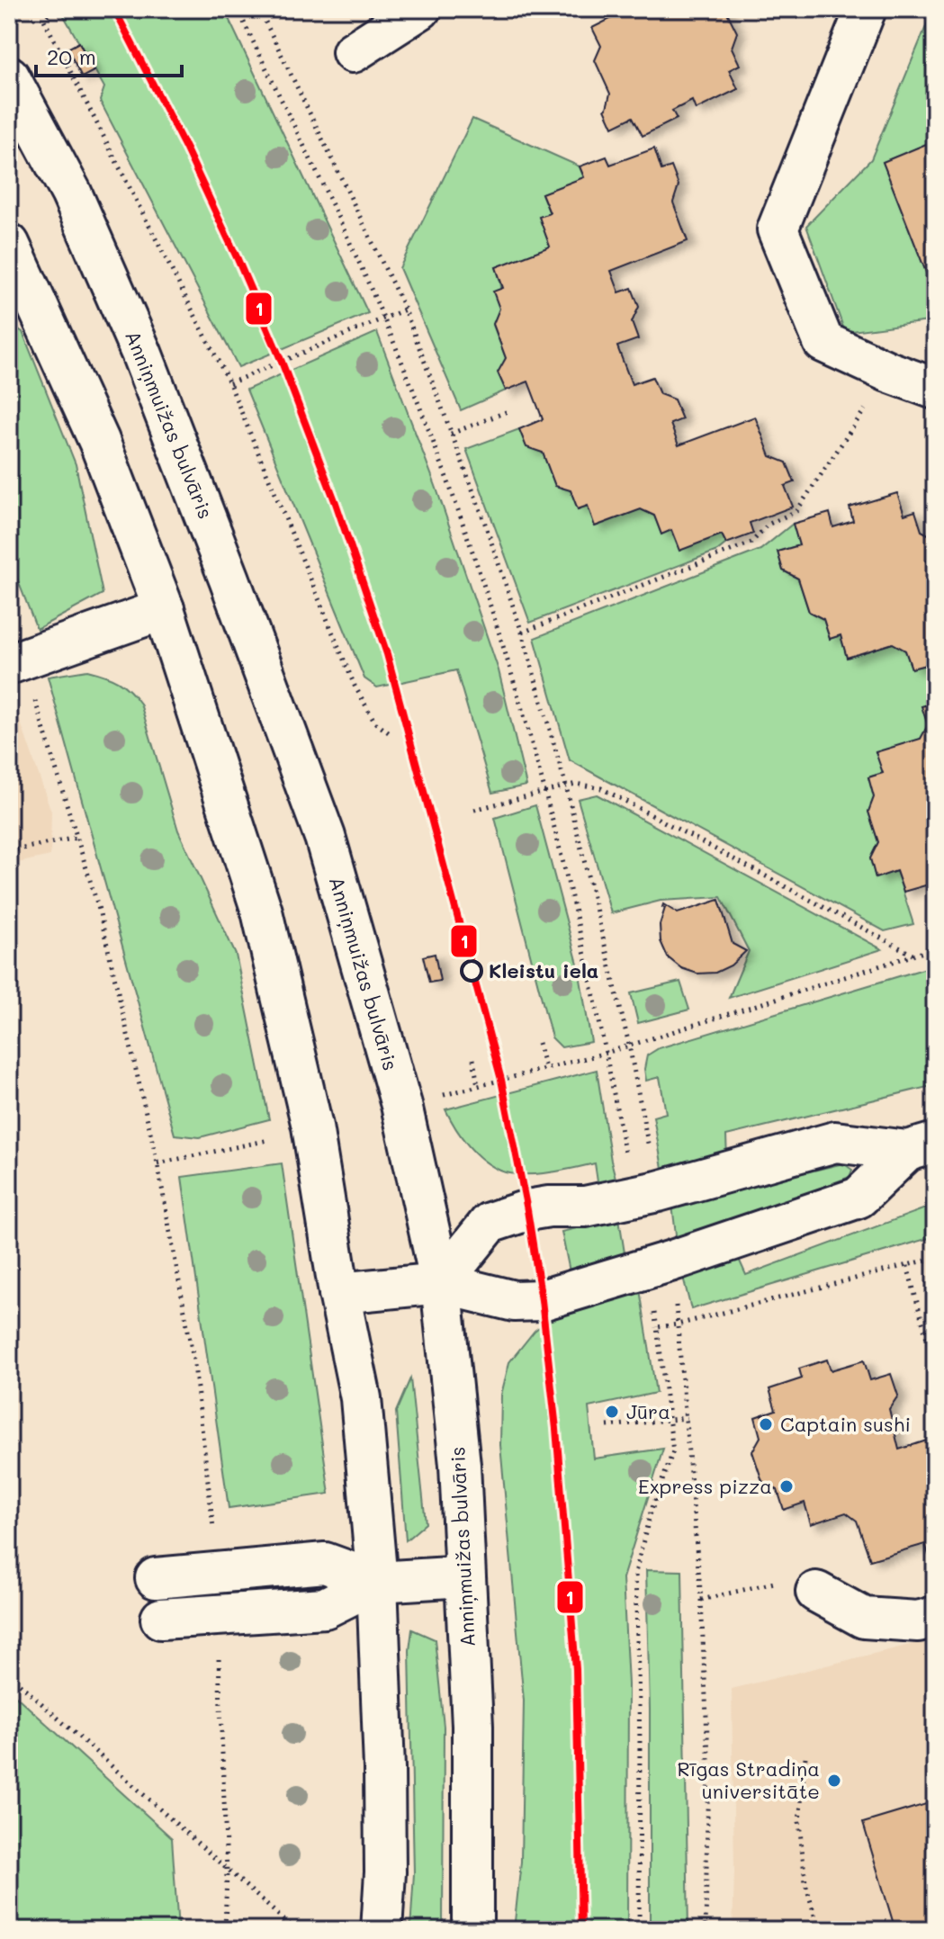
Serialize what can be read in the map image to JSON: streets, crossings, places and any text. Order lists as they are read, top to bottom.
{
  "streets": {
    "street": ["Anniņmuižas bulvāris"]
  },
  "places": [
    "Kleistu iela",
    "Jūra",
    "Captain sushi",
    "Express pizza",
    "Rīgas Stradiņa universitāte"
  ],
  "lines": ["transit line 1"],
  "scale_bar": "20 m"
}
